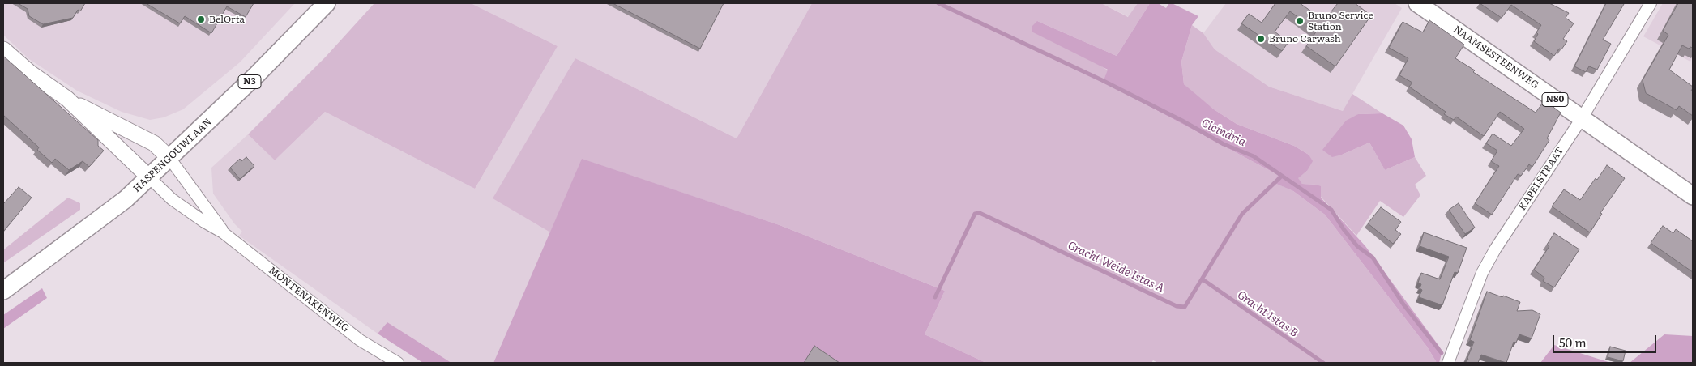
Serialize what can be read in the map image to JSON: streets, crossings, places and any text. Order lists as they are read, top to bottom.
{
  "streets": {
    "main road": [
      "NAAMSESTEENWEG",
      "N3",
      "N80",
      "HASPENGOUWLAAN"
    ],
    "street": ["KAPELSTRAAT", "MONTENAKENWEG"]
  },
  "crossings": [
    ["NAAMSESTEENWEG", "KAPELSTRAAT"],
    ["HASPENGOUWLAAN", "MONTENAKENWEG"]
  ],
  "water": ["Cicindria", "Gracht Weide Istas A", "Gracht Istas B"],
  "places": ["BelOrta", "Bruno Service Station", "Bruno Carwash"],
  "scale_bar": "50 m"
}
